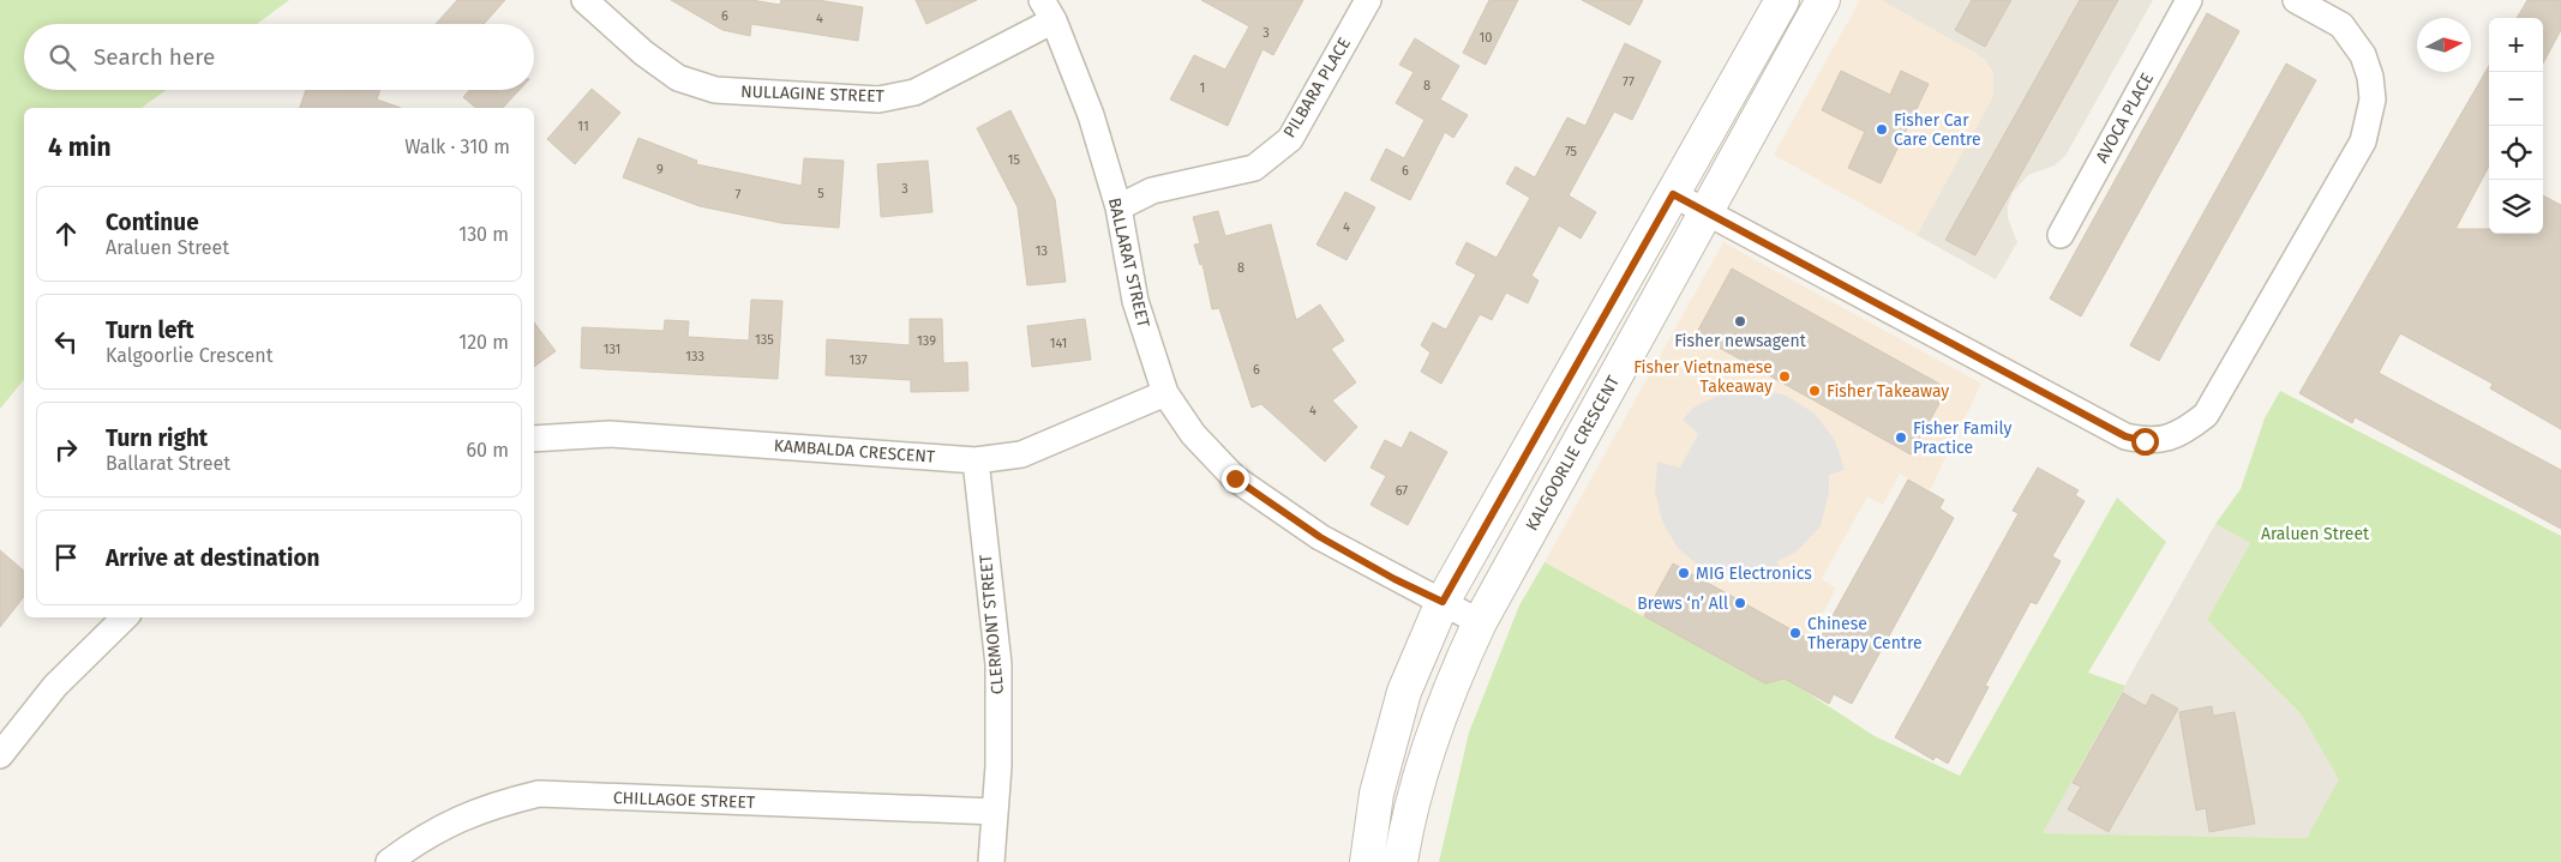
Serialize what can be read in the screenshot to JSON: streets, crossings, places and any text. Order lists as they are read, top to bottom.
{
  "streets": {
    "street": [
      "PILBARA PLACE",
      "NULLAGINE STREET",
      "AVOCA PLACE",
      "BALLARAT STREET",
      "KAMBALDA CRESCENT",
      "KALGOORLIE CRESCENT",
      "CLERMONT STREET",
      "CHILLAGOE STREET"
    ]
  },
  "crossings": [
    ["PILBARA PLACE", "BALLARAT STREET"],
    ["NULLAGINE STREET", "BALLARAT STREET"],
    ["BALLARAT STREET", "KAMBALDA CRESCENT"],
    ["BALLARAT STREET", "KALGOORLIE CRESCENT"],
    ["KAMBALDA CRESCENT", "CLERMONT STREET"],
    ["CLERMONT STREET", "CHILLAGOE STREET"]
  ],
  "parks": ["Araluen Street"],
  "places": [
    "Fisher Car Care Centre",
    "Fisher newsagent",
    "Fisher Vietnamese Takeaway",
    "Fisher Takeaway",
    "Fisher Family Practice",
    "MIG Electronics",
    "Brews ‘n’ All",
    "Chinese Therapy Centre"
  ],
  "house_numbers": [
    "6",
    "4",
    "3",
    "10",
    "77",
    "8",
    "1",
    "11",
    "75",
    "15",
    "9",
    "6",
    "3",
    "5",
    "7",
    "4",
    "13",
    "8",
    "135",
    "139",
    "141",
    "131",
    "133",
    "137",
    "6",
    "4",
    "67"
  ],
  "north": "right",
  "page": {
    "map_buttons": ["+", "−"],
    "search": "Search here",
    "heading": ["4 min", "Walk · 310 m"],
    "list": [
      ["Continue", "Araluen Street", "130 m"],
      ["Turn left", "Kalgoorlie Crescent", "120 m"],
      ["Turn right", "Ballarat Street", "60 m"],
      "Arrive at destination"
    ]
  }
}
